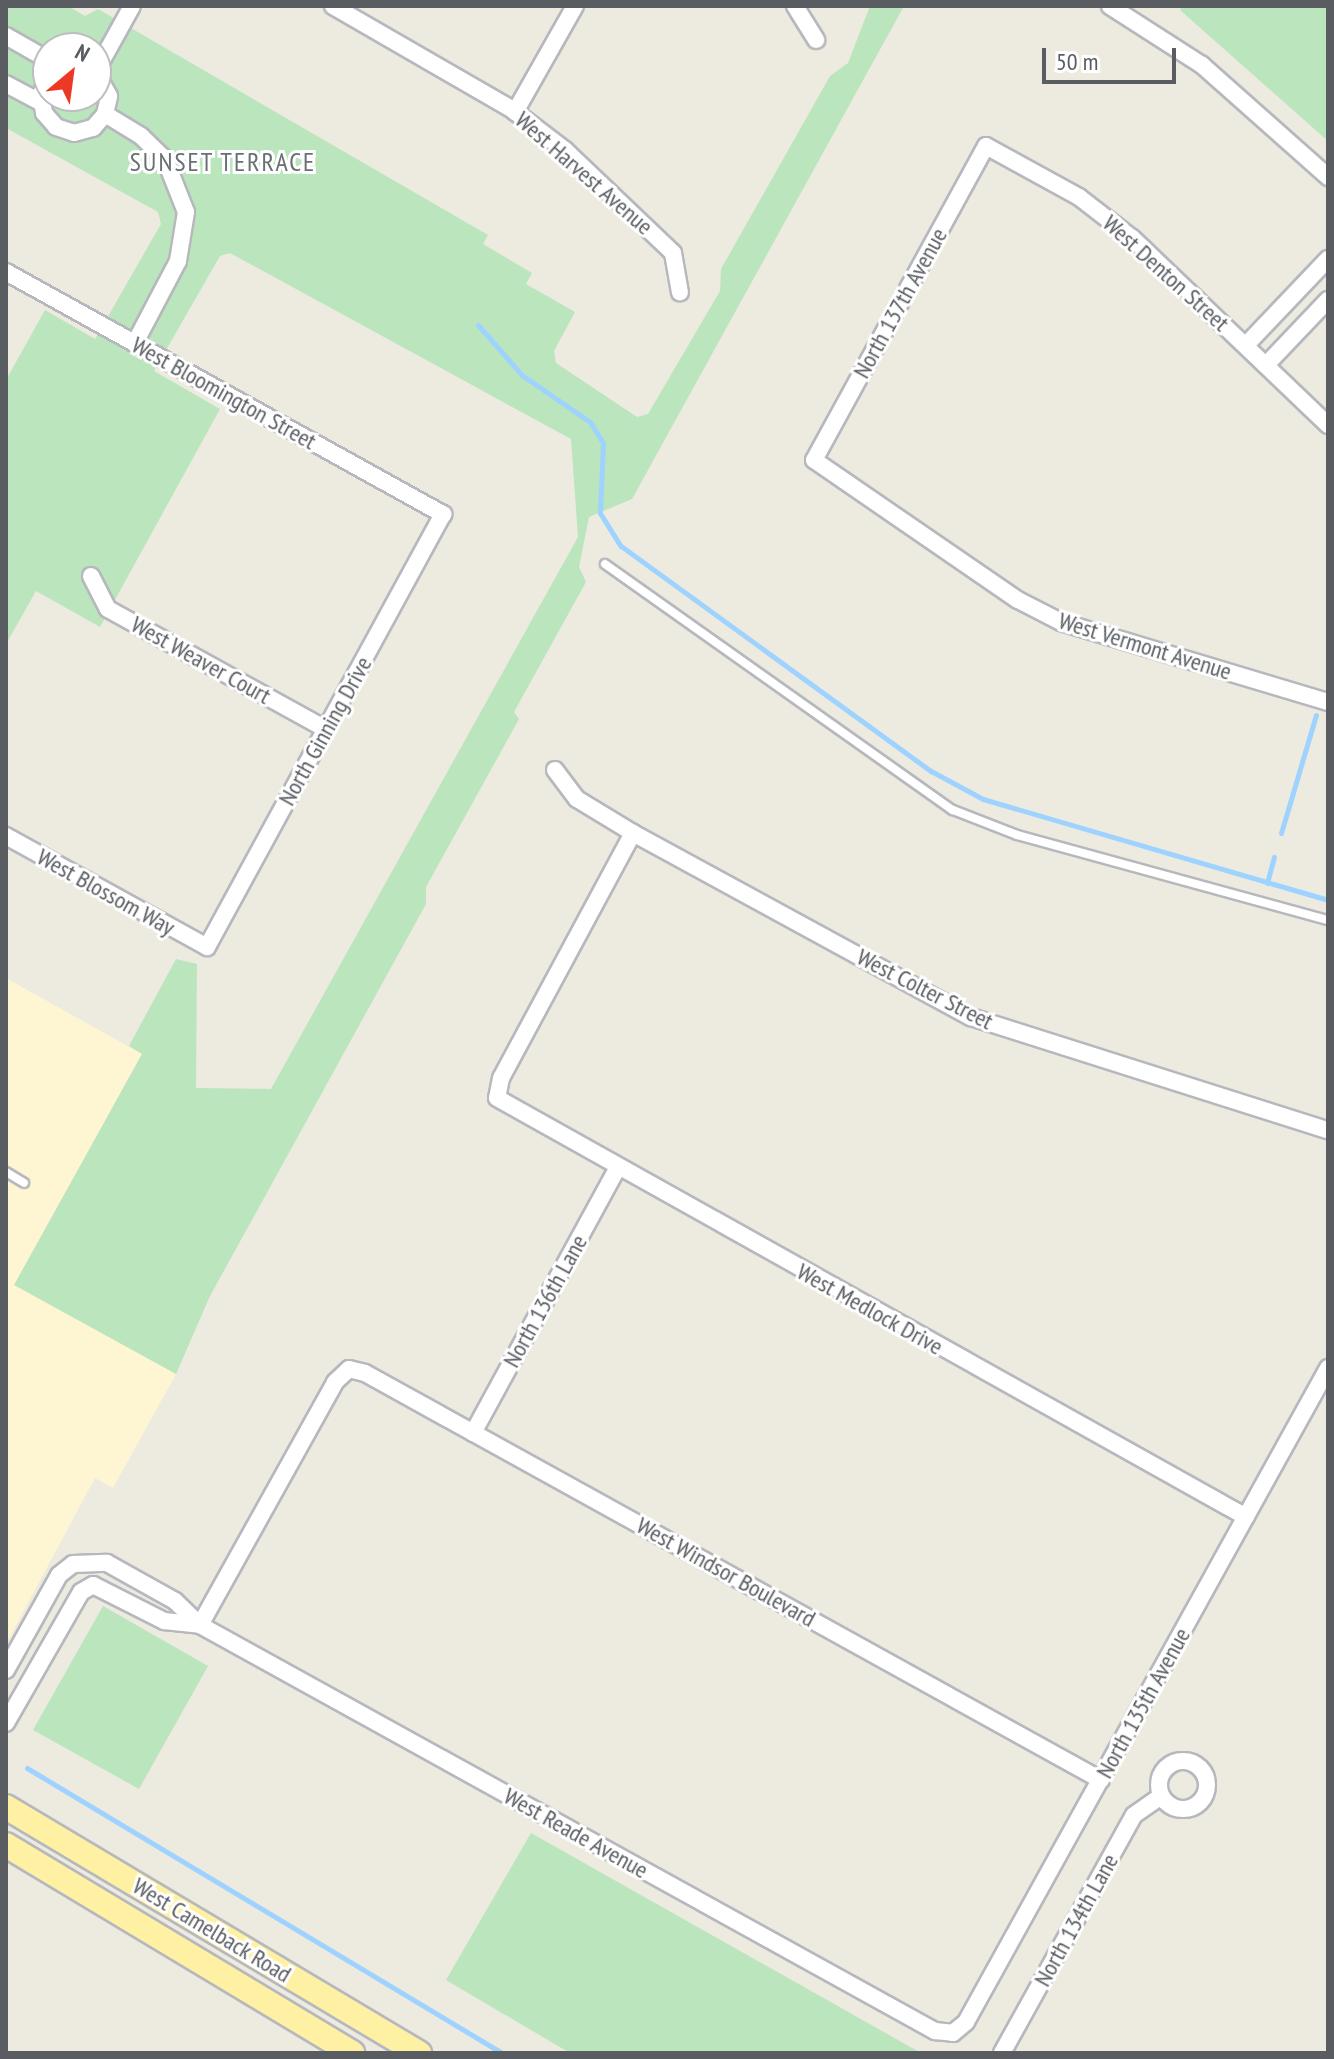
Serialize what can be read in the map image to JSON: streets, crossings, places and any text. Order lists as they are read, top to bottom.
{
  "streets": {
    "main road": ["West Camelback Road"],
    "street": [
      "West Harvest Avenue",
      "West Denton Street",
      "North 137th Avenue",
      "West Bloomington Street",
      "West Vermont Avenue",
      "West Weaver Court",
      "North Ginning Drive",
      "West Blossom Way",
      "West Colter Street",
      "North 136th Lane",
      "West Medlock Drive",
      "West Windsor Boulevard",
      "North 135th Avenue",
      "West Reade Avenue",
      "North 134th Lane"
    ]
  },
  "crossings": [
    ["West Denton Street", "North 137th Avenue"],
    ["North 137th Avenue", "West Vermont Avenue"],
    ["West Bloomington Street", "North Ginning Drive"],
    ["West Weaver Court", "North Ginning Drive"],
    ["North Ginning Drive", "West Blossom Way"],
    ["West Colter Street", "West Medlock Drive"],
    ["North 136th Lane", "West Medlock Drive"],
    ["North 136th Lane", "West Windsor Boulevard"],
    ["West Medlock Drive", "North 135th Avenue"],
    ["West Windsor Boulevard", "North 135th Avenue"],
    ["West Windsor Boulevard", "West Reade Avenue"],
    ["North 135th Avenue", "West Reade Avenue"]
  ],
  "districts": ["SUNSET TERRACE"],
  "scale_bar": "50 m",
  "north": "top right"
}
